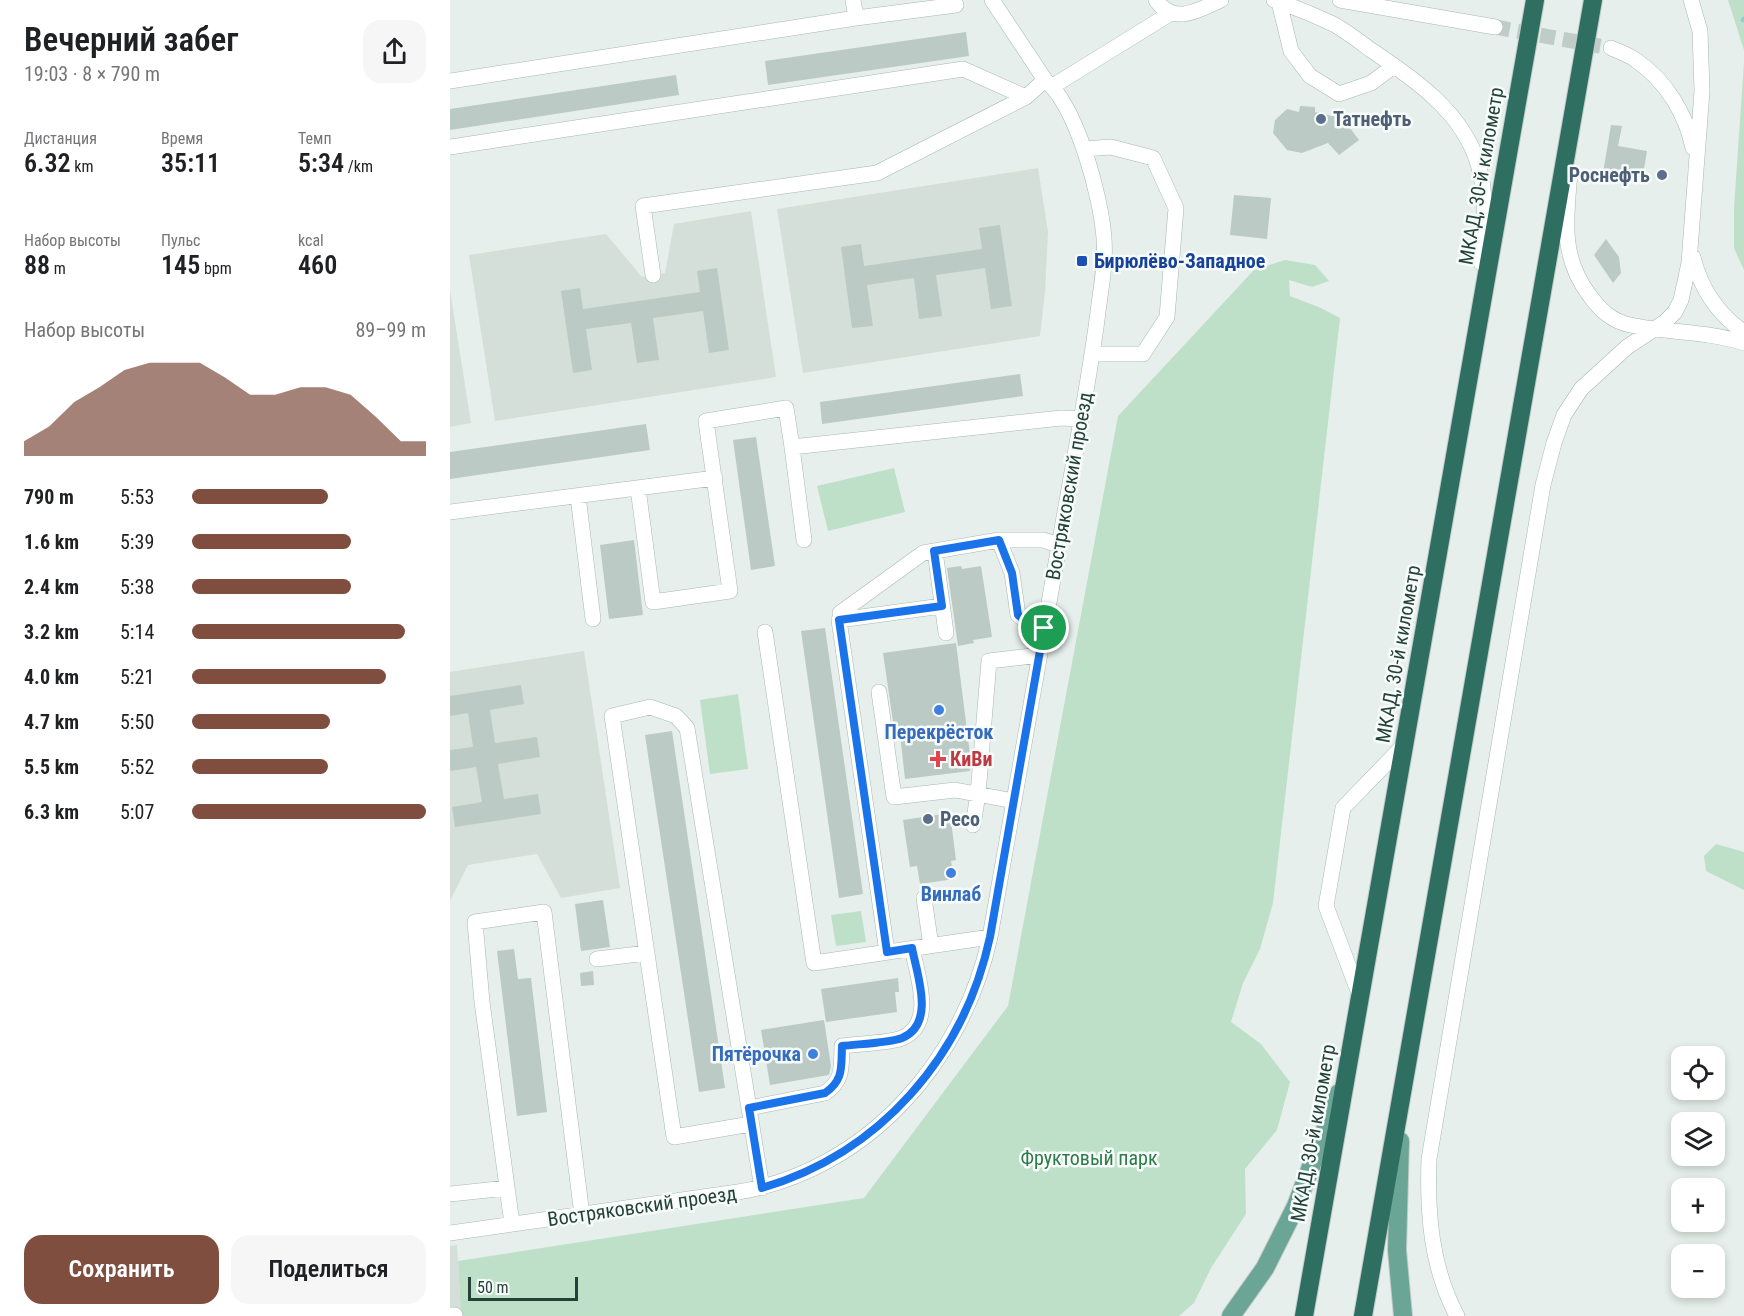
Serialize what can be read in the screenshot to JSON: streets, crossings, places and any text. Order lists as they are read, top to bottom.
{
  "streets": {
    "highway": ["МКАД, 30-й километр"],
    "street": ["Востряковский проезд"]
  },
  "parks": ["Фруктовый парк"],
  "places": {
    "other": [
      "Татнефть",
      "Роснефть",
      "Перекрёсток",
      "Ресо",
      "Винлаб",
      "Пятёрочка"
    ],
    "transit": ["Бирюлёво-Западное"],
    "health": ["КиВи"]
  },
  "scale_bar": "50 m",
  "page": {
    "heading": ["Вечерний забег", "19:03 · 8 × 790 m"],
    "stats": [
      ["Дистанция", "6.32 km"],
      ["Время", "35:11"],
      ["Темп", "5:34 /km"],
      ["Набор высоты", "88 m"],
      ["Пульс", "145 bpm"],
      ["kcal", "460"]
    ],
    "chart": ["Набор высоты", "89–99 m"],
    "list": [
      {
        "name": "790 m",
        "note": "5:53"
      },
      {
        "name": "1.6 km",
        "note": "5:39"
      },
      {
        "name": "2.4 km",
        "note": "5:38"
      },
      {
        "name": "3.2 km",
        "note": "5:14"
      },
      {
        "name": "4.0 km",
        "note": "5:21"
      },
      {
        "name": "4.7 km",
        "note": "5:50"
      },
      {
        "name": "5.5 km",
        "note": "5:52"
      },
      {
        "name": "6.3 km",
        "note": "5:07"
      }
    ],
    "map_buttons": ["+", "−"],
    "buttons": ["Сохранить", "Поделиться"],
    "scale": "50 m"
  }
}
